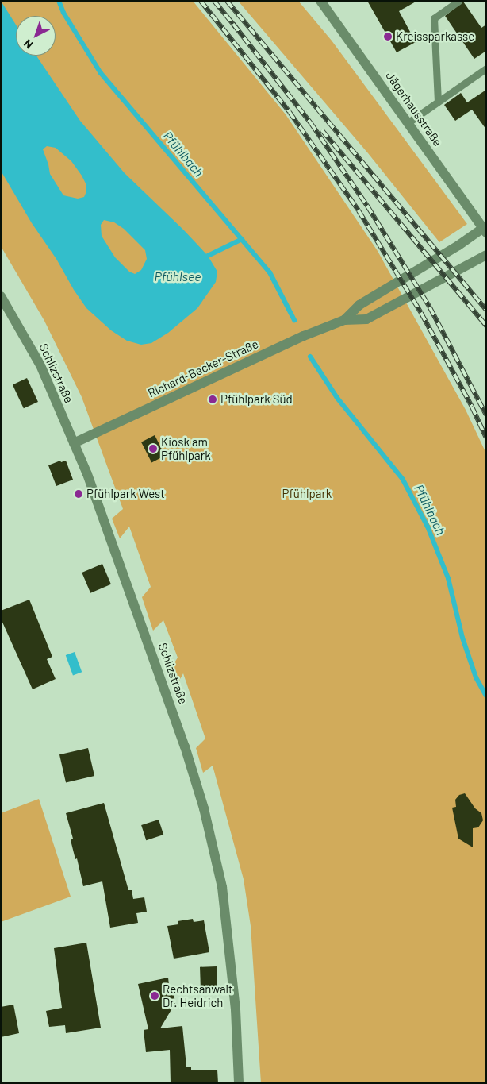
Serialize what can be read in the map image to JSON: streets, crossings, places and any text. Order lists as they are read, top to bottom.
{
  "streets": {
    "street": ["Jägerhausstraße", "Richard-Becker-Straße", "Schlizstraße"]
  },
  "crossings": [
    ["Jägerhausstraße", "Richard-Becker-Straße"],
    ["Richard-Becker-Straße", "Schlizstraße"]
  ],
  "water": ["Pfühlbach", "Pfühlsee"],
  "parks": ["Pfühlpark"],
  "places": [
    "Kreissparkasse",
    "Pfühlpark Süd",
    "Kiosk am Pfühlpark",
    "Pfühlpark West",
    "Rechtsanwalt Dr. Heidrich"
  ],
  "north": "bottom left"
}
